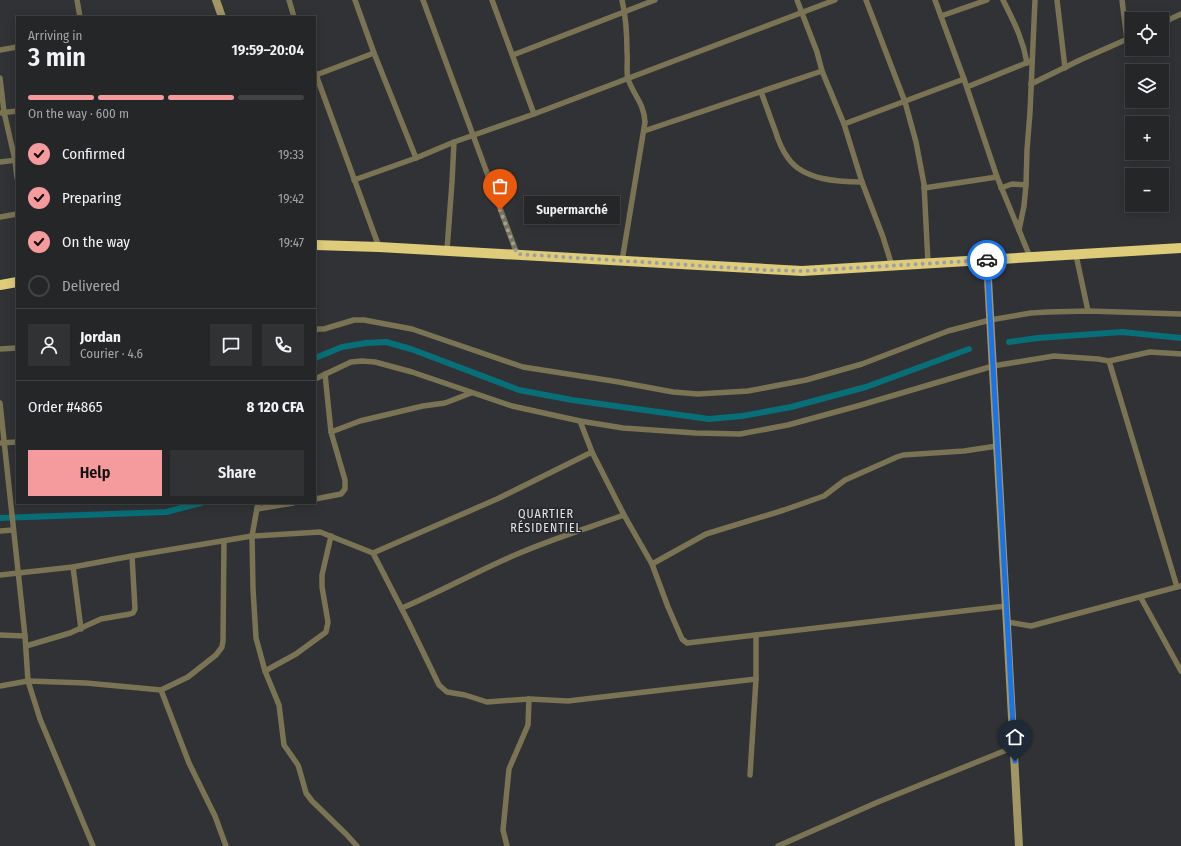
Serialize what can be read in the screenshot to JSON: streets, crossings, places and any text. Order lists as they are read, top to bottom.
{
  "districts": ["QUARTIER RÉSIDENTIEL"],
  "places": ["Supermarché"],
  "page": {
    "map_buttons": ["+", "−"],
    "heading": ["3 min", "Arriving in", "19:59–20:04"],
    "panel": [
      "Jordan",
      "Courier · 4.6",
      "Order #4865",
      "8 120 CFA"
    ],
    "bar": "On the way · 600 m",
    "list": [
      ["Confirmed", "19:33"],
      ["Preparing", "19:42"],
      ["On the way", "19:47"],
      "Delivered"
    ],
    "bubble": "Supermarché",
    "buttons": ["Help", "Share"]
  }
}
